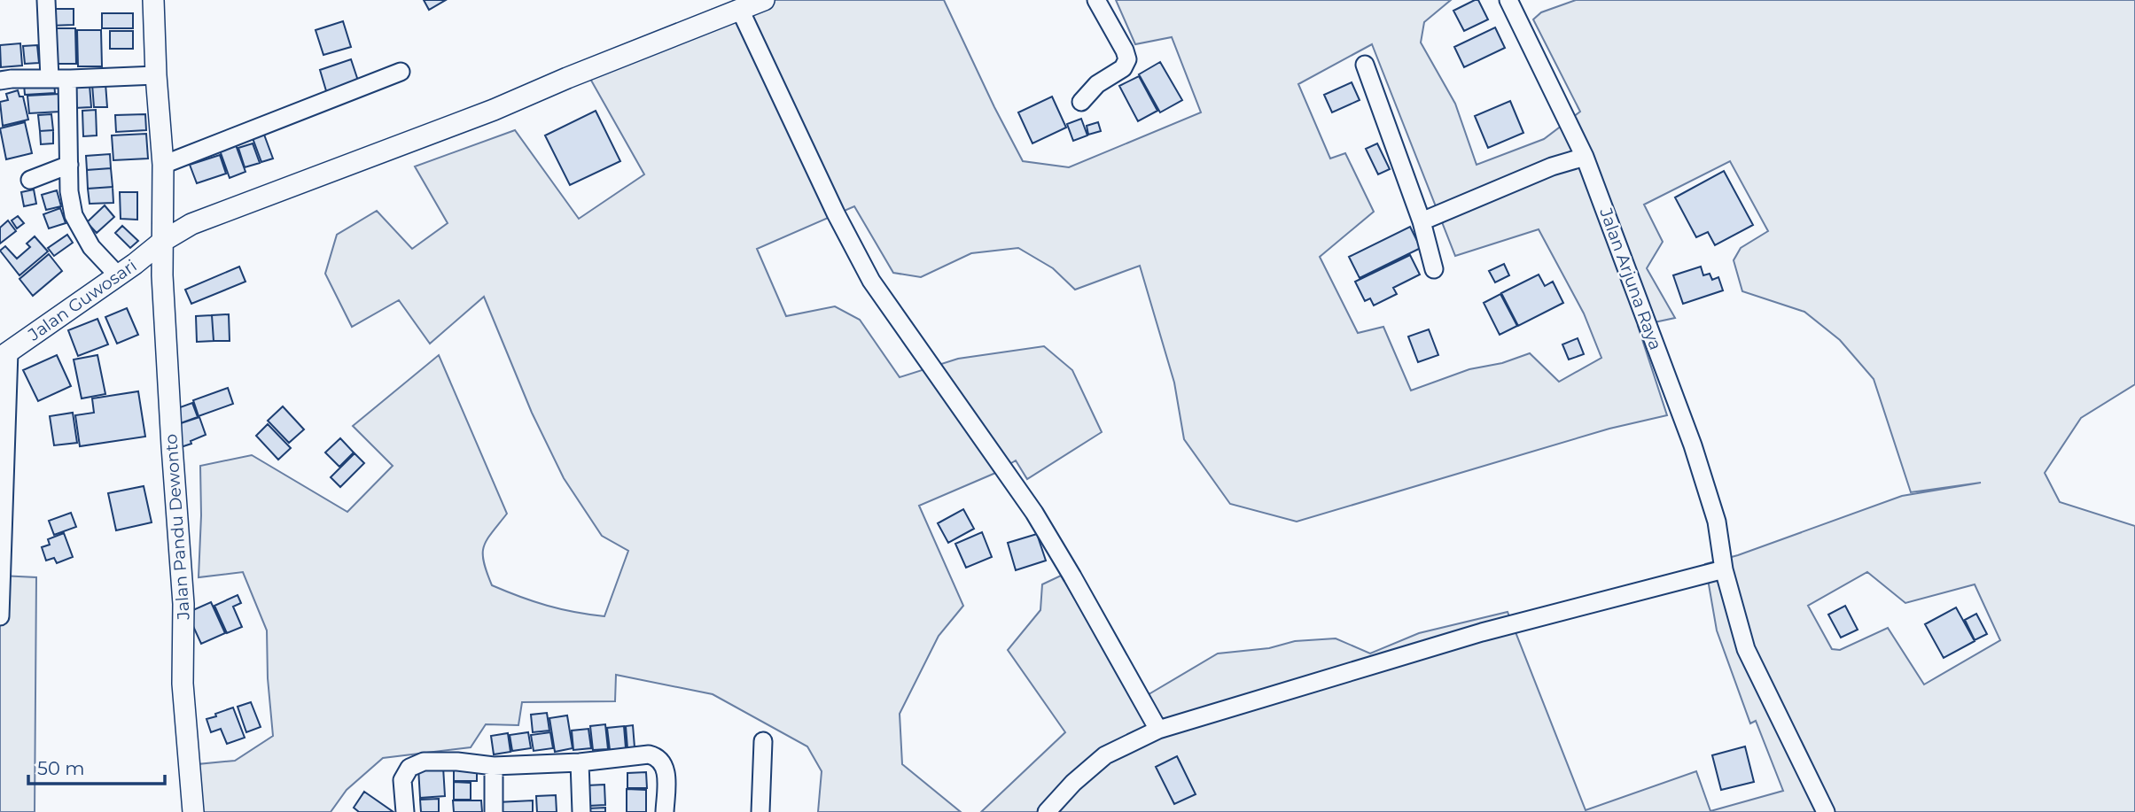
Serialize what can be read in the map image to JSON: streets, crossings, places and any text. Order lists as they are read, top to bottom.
{
  "streets": {
    "street": ["Jalan Arjuna Raya", "Jalan Guwosari", "Jalan Pandu Dewonto"]
  },
  "crossings": [
    ["Jalan Guwosari", "Jalan Pandu Dewonto"]
  ],
  "scale_bar": "50 m"
}
